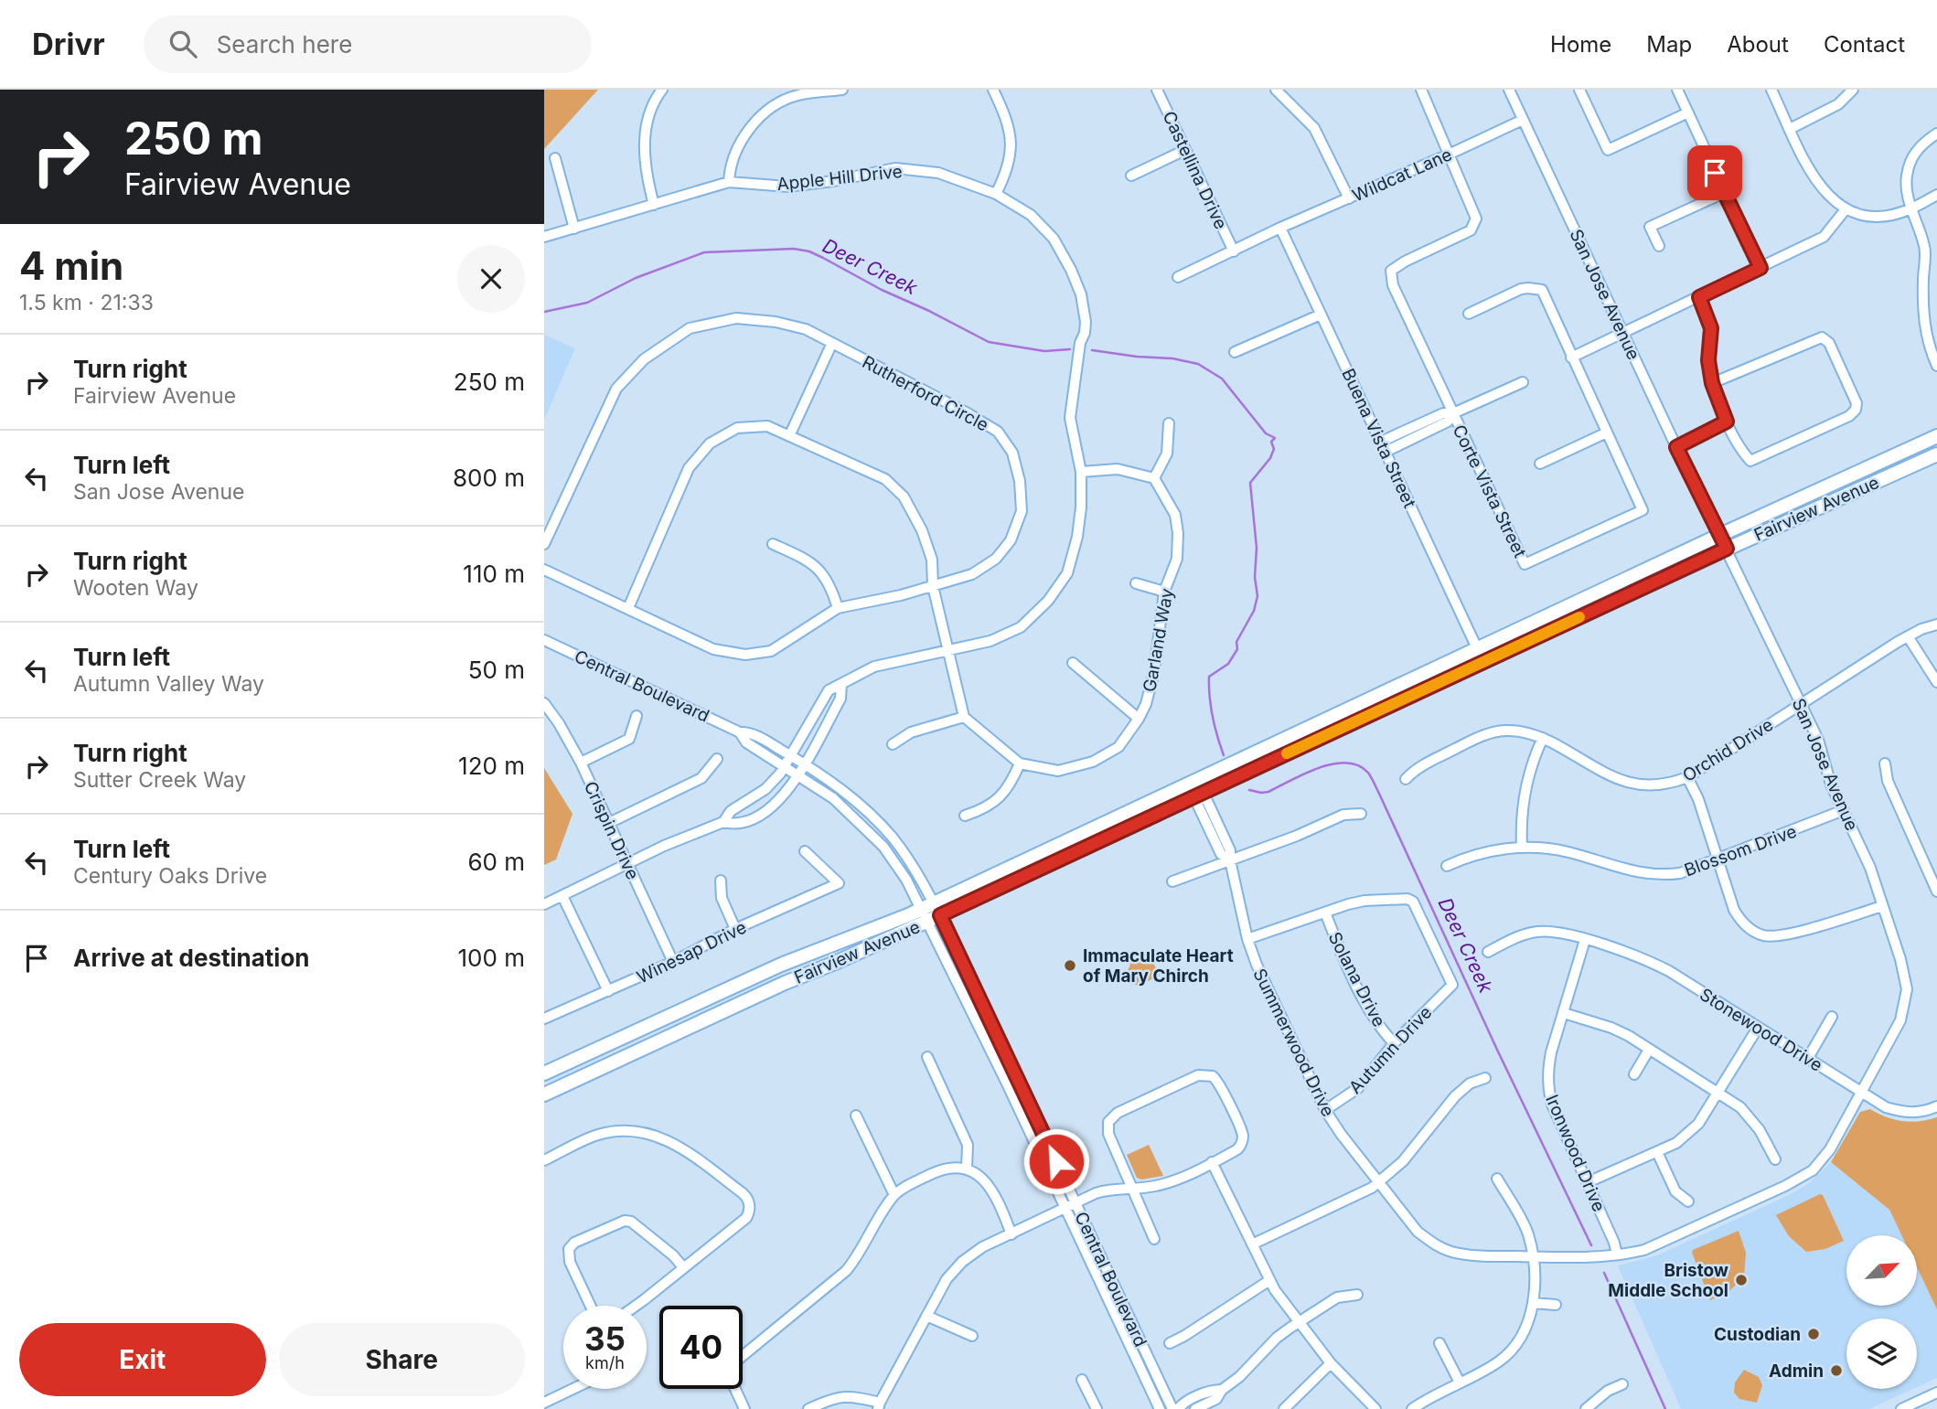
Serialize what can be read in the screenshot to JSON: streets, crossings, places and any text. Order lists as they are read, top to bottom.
{
  "streets": {
    "main road": ["Fairview Avenue"],
    "street": [
      "Castellina Drive",
      "Wildcat Lane",
      "Apple Hill Drive",
      "San Jose Avenue",
      "Rutherford Circle",
      "Buena Vista Street",
      "Corte Vista Street",
      "Garland Way",
      "Central Boulevard",
      "Orchid Drive",
      "Crispin Drive",
      "Blossom Drive",
      "Winesap Drive",
      "Solana Drive",
      "Stonewood Drive",
      "Summerwood Drive",
      "Autumn Drive",
      "Ironwood Drive"
    ]
  },
  "crossings": [
    ["Castellina Drive", "Wildcat Lane"],
    ["Wildcat Lane", "San Jose Avenue"],
    ["Wildcat Lane", "Buena Vista Street"],
    ["Wildcat Lane", "Corte Vista Street"],
    ["Apple Hill Drive", "Central Boulevard"],
    ["Apple Hill Drive", "Crispin Drive"],
    ["San Jose Avenue", "Fairview Avenue"],
    ["San Jose Avenue", "Orchid Drive"],
    ["San Jose Avenue", "Blossom Drive"],
    ["San Jose Avenue", "Stonewood Drive"],
    ["San Jose Avenue", "Summerwood Drive"],
    ["San Jose Avenue", "Ironwood Drive"],
    ["Buena Vista Street", "Fairview Avenue"],
    ["Fairview Avenue", "Central Boulevard"],
    ["Fairview Avenue", "Summerwood Drive"],
    ["Crispin Drive", "Winesap Drive"],
    ["Solana Drive", "Autumn Drive"],
    ["Stonewood Drive", "Ironwood Drive"],
    ["Summerwood Drive", "Autumn Drive"]
  ],
  "water": ["Deer Creek"],
  "places": [
    "Immaculate Heart of Mary Chirch",
    "Bristow Middle School",
    "Custodian",
    "Admin"
  ],
  "north": "top right",
  "page": {
    "header": "Drivr",
    "search": "Search here",
    "nav": [
      "Home",
      "Map",
      "About",
      "Contact"
    ],
    "turn": ["250 m", "Fairview Avenue"],
    "heading": ["4 min", "1.5 km · 21:33"],
    "list": [
      {
        "name": "Turn right",
        "note": "Fairview Avenue",
        "value": "250 m"
      },
      {
        "name": "Turn left",
        "note": "San Jose Avenue",
        "value": "800 m"
      },
      {
        "name": "Turn right",
        "note": "Wooten Way",
        "value": "110 m"
      },
      {
        "name": "Turn left",
        "note": "Autumn Valley Way",
        "value": "50 m"
      },
      {
        "name": "Turn right",
        "note": "Sutter Creek Way",
        "value": "120 m"
      },
      {
        "name": "Turn left",
        "note": "Century Oaks Drive",
        "value": "60 m"
      },
      {
        "name": "Arrive at destination",
        "value": "100 m"
      }
    ],
    "speed": "35 km/h",
    "limit": "40",
    "buttons": ["Exit", "Share"]
  }
}
